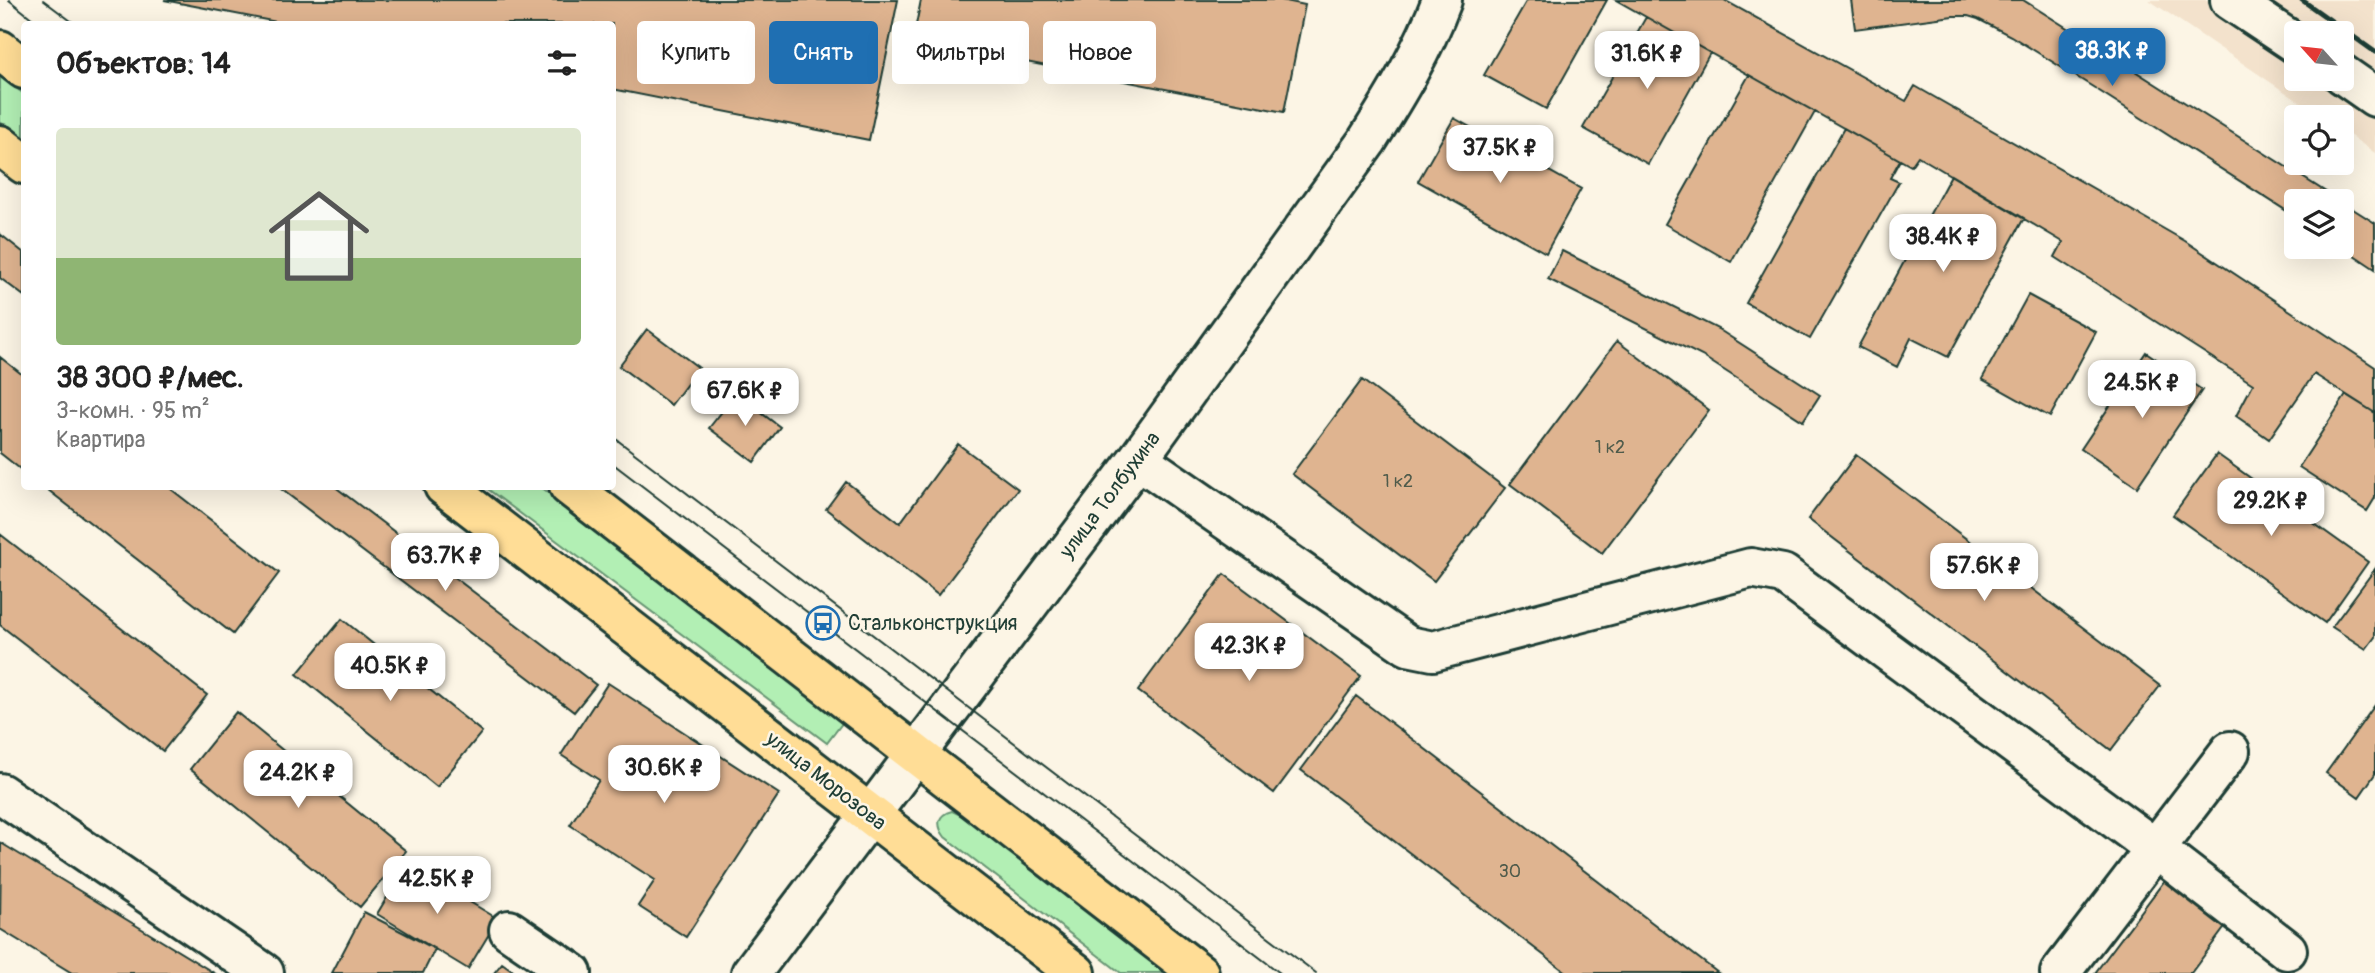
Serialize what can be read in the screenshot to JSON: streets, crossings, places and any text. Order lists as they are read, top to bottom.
{
  "streets": {
    "main road": ["улица Морозова"],
    "street": ["улица Толбухина"]
  },
  "crossings": [
    ["улица Толбухина", "улица Морозова"]
  ],
  "places": {
    "bus stop": ["Стальконструкция"]
  },
  "house_numbers": ["1 к2", "1 к2", "30"],
  "north": "top left",
  "page": {
    "chip": [
      "Купить",
      "Снять",
      "Фильтры",
      "Новое"
    ],
    "heading": "Объектов: 14",
    "price": [
      "38.3K ₽",
      "31.6K ₽",
      "37.5K ₽",
      "38.4K ₽",
      "24.5K ₽",
      "67.6K ₽",
      "29.2K ₽",
      "63.7K ₽",
      "57.6K ₽",
      "42.3K ₽",
      "40.5K ₽",
      "30.6K ₽",
      "24.2K ₽",
      "42.5K ₽"
    ],
    "list": [
      {
        "name": "38 300 ₽/мес.",
        "note": "3-комн. · 95 m² · Квартира"
      }
    ]
  }
}
